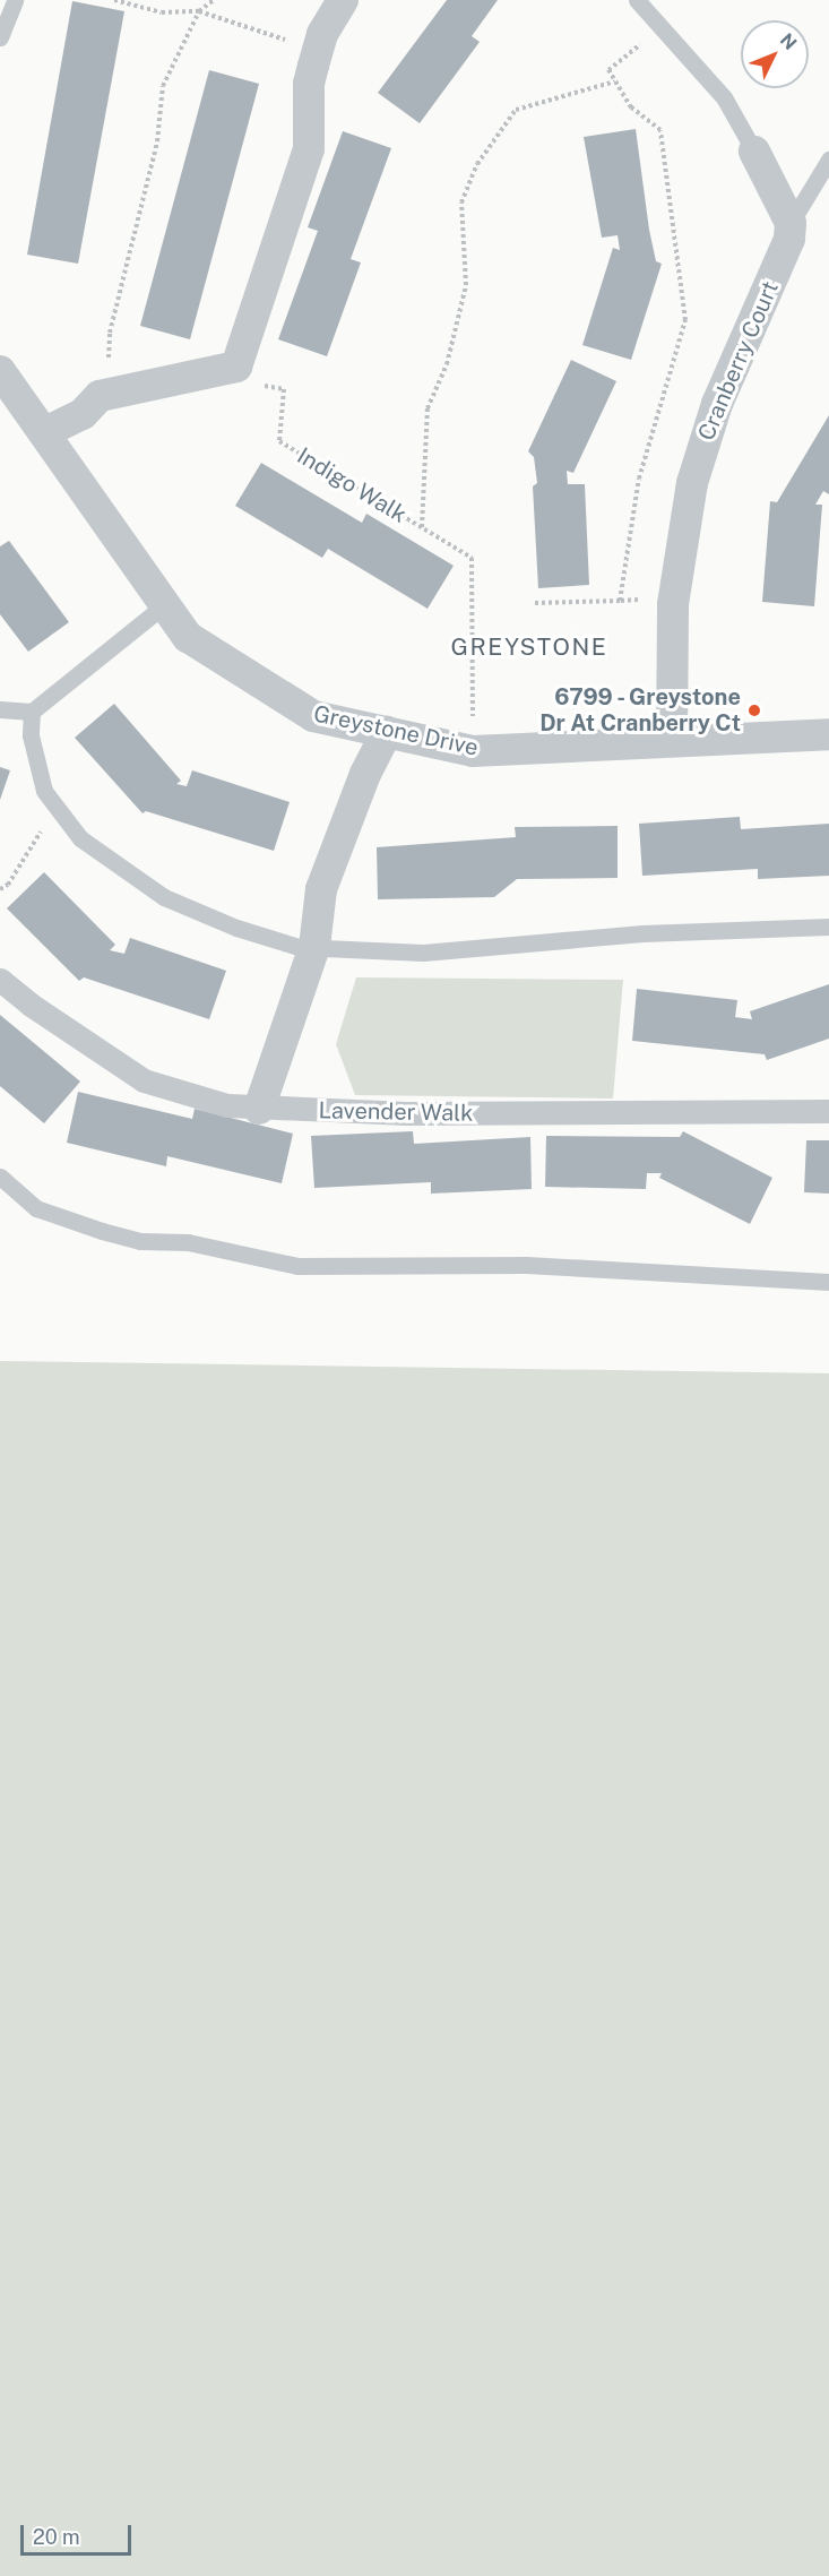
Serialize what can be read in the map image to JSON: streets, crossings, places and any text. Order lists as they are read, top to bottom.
{
  "streets": {
    "street": ["Cranberry Court", "Greystone Drive", "Lavender Walk"],
    "path": ["Indigo Walk"]
  },
  "crossings": [
    ["Cranberry Court", "Greystone Drive"],
    ["Indigo Walk", "Greystone Drive"]
  ],
  "districts": ["GREYSTONE"],
  "places": ["6799 - Greystone Dr At Cranberry Ct"],
  "scale_bar": "20 m",
  "north": "top right"
}
